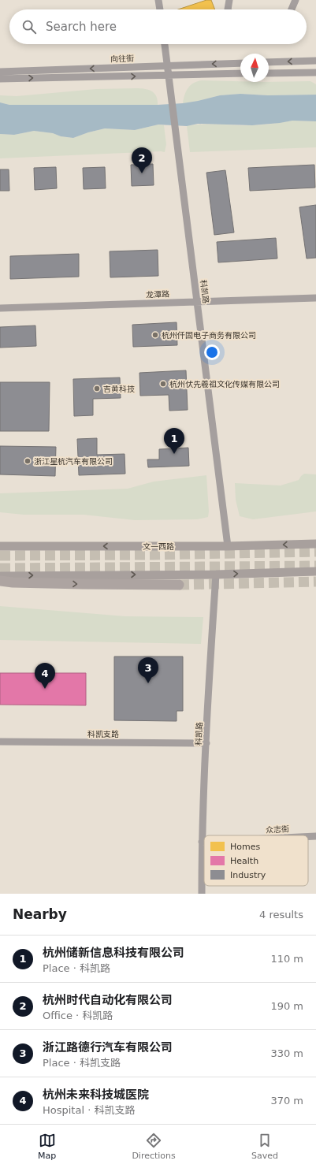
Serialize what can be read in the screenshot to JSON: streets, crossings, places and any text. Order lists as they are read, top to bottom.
{
  "streets": {
    "main road": ["文一西路"],
    "street": [
      "向往街",
      "科凯路",
      "龙潭路",
      "科凯支路",
      "众志街"
    ]
  },
  "crossings": [
    ["向往街", "科凯路"],
    ["科凯路", "龙潭路"],
    ["科凯路", "文一西路"],
    ["科凯路", "科凯支路"],
    ["科凯路", "众志街"]
  ],
  "places": [
    "杭州仟固电子商务有限公司",
    "杭州伏先羲祖文化传媒有限公司",
    "吉黄科技",
    "浙江星杭汽车有限公司"
  ],
  "legend": ["Homes", "Health", "Industry"],
  "north": "top",
  "page": {
    "search": "Search here",
    "pins": [
      "2",
      "1",
      "3",
      "4"
    ],
    "heading": ["Nearby", "4 results"],
    "list": [
      {
        "mark": "1",
        "name": "杭州储新信息科技有限公司",
        "note": "Place · 科凯路",
        "value": "110 m"
      },
      {
        "mark": "2",
        "name": "杭州时代自动化有限公司",
        "note": "Office · 科凯路",
        "value": "190 m"
      },
      {
        "mark": "3",
        "name": "浙江路德行汽车有限公司",
        "note": "Place · 科凯支路",
        "value": "330 m"
      },
      {
        "mark": "4",
        "name": "杭州未来科技城医院",
        "note": "Hospital · 科凯支路",
        "value": "370 m"
      }
    ],
    "nav": ["Map", "Directions", "Saved"]
  }
}
